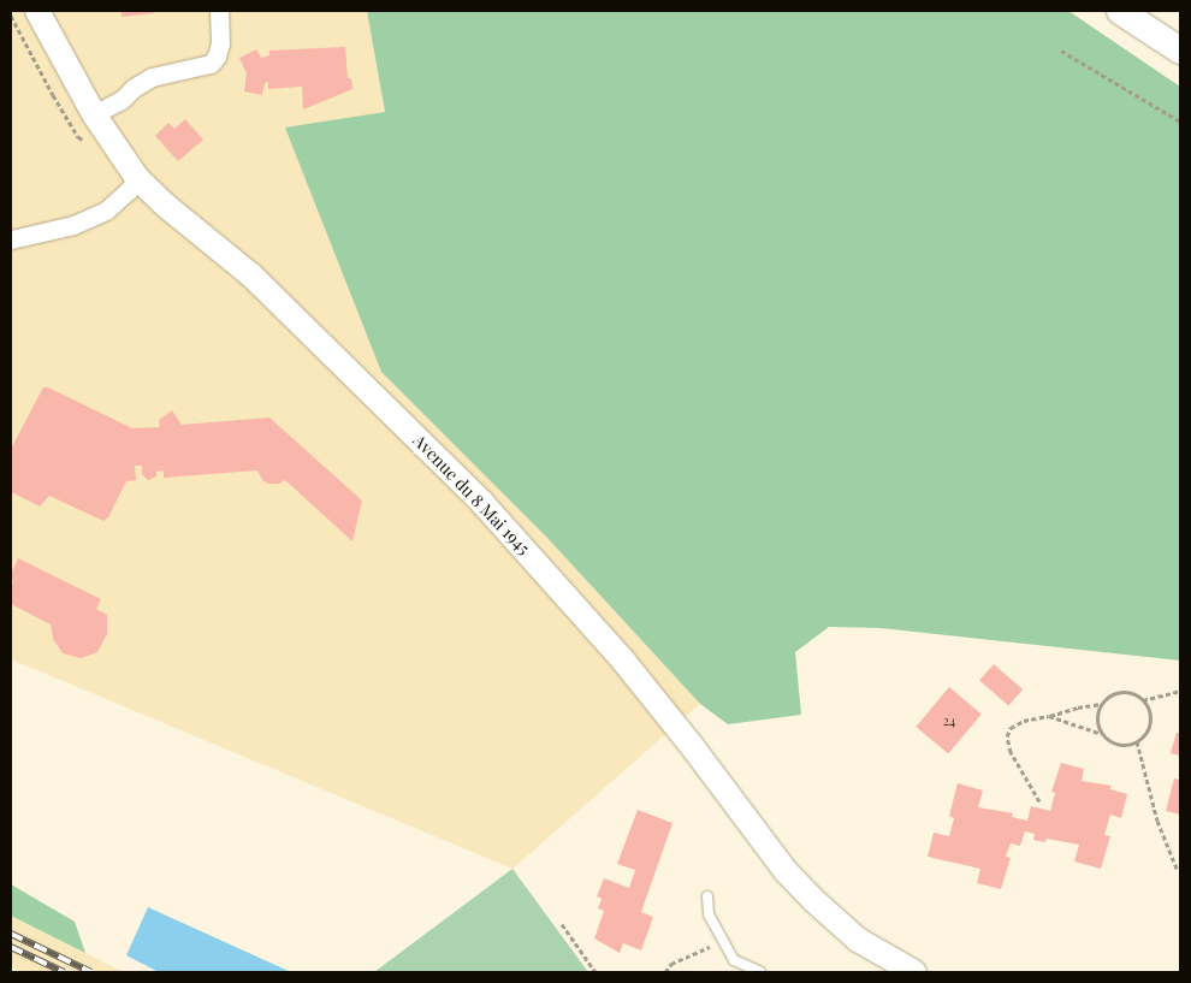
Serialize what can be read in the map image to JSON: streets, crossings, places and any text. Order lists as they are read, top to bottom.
{
  "streets": {
    "main road": ["Avenue du 8 Mai 1945"]
  },
  "house_numbers": ["24"]
}
